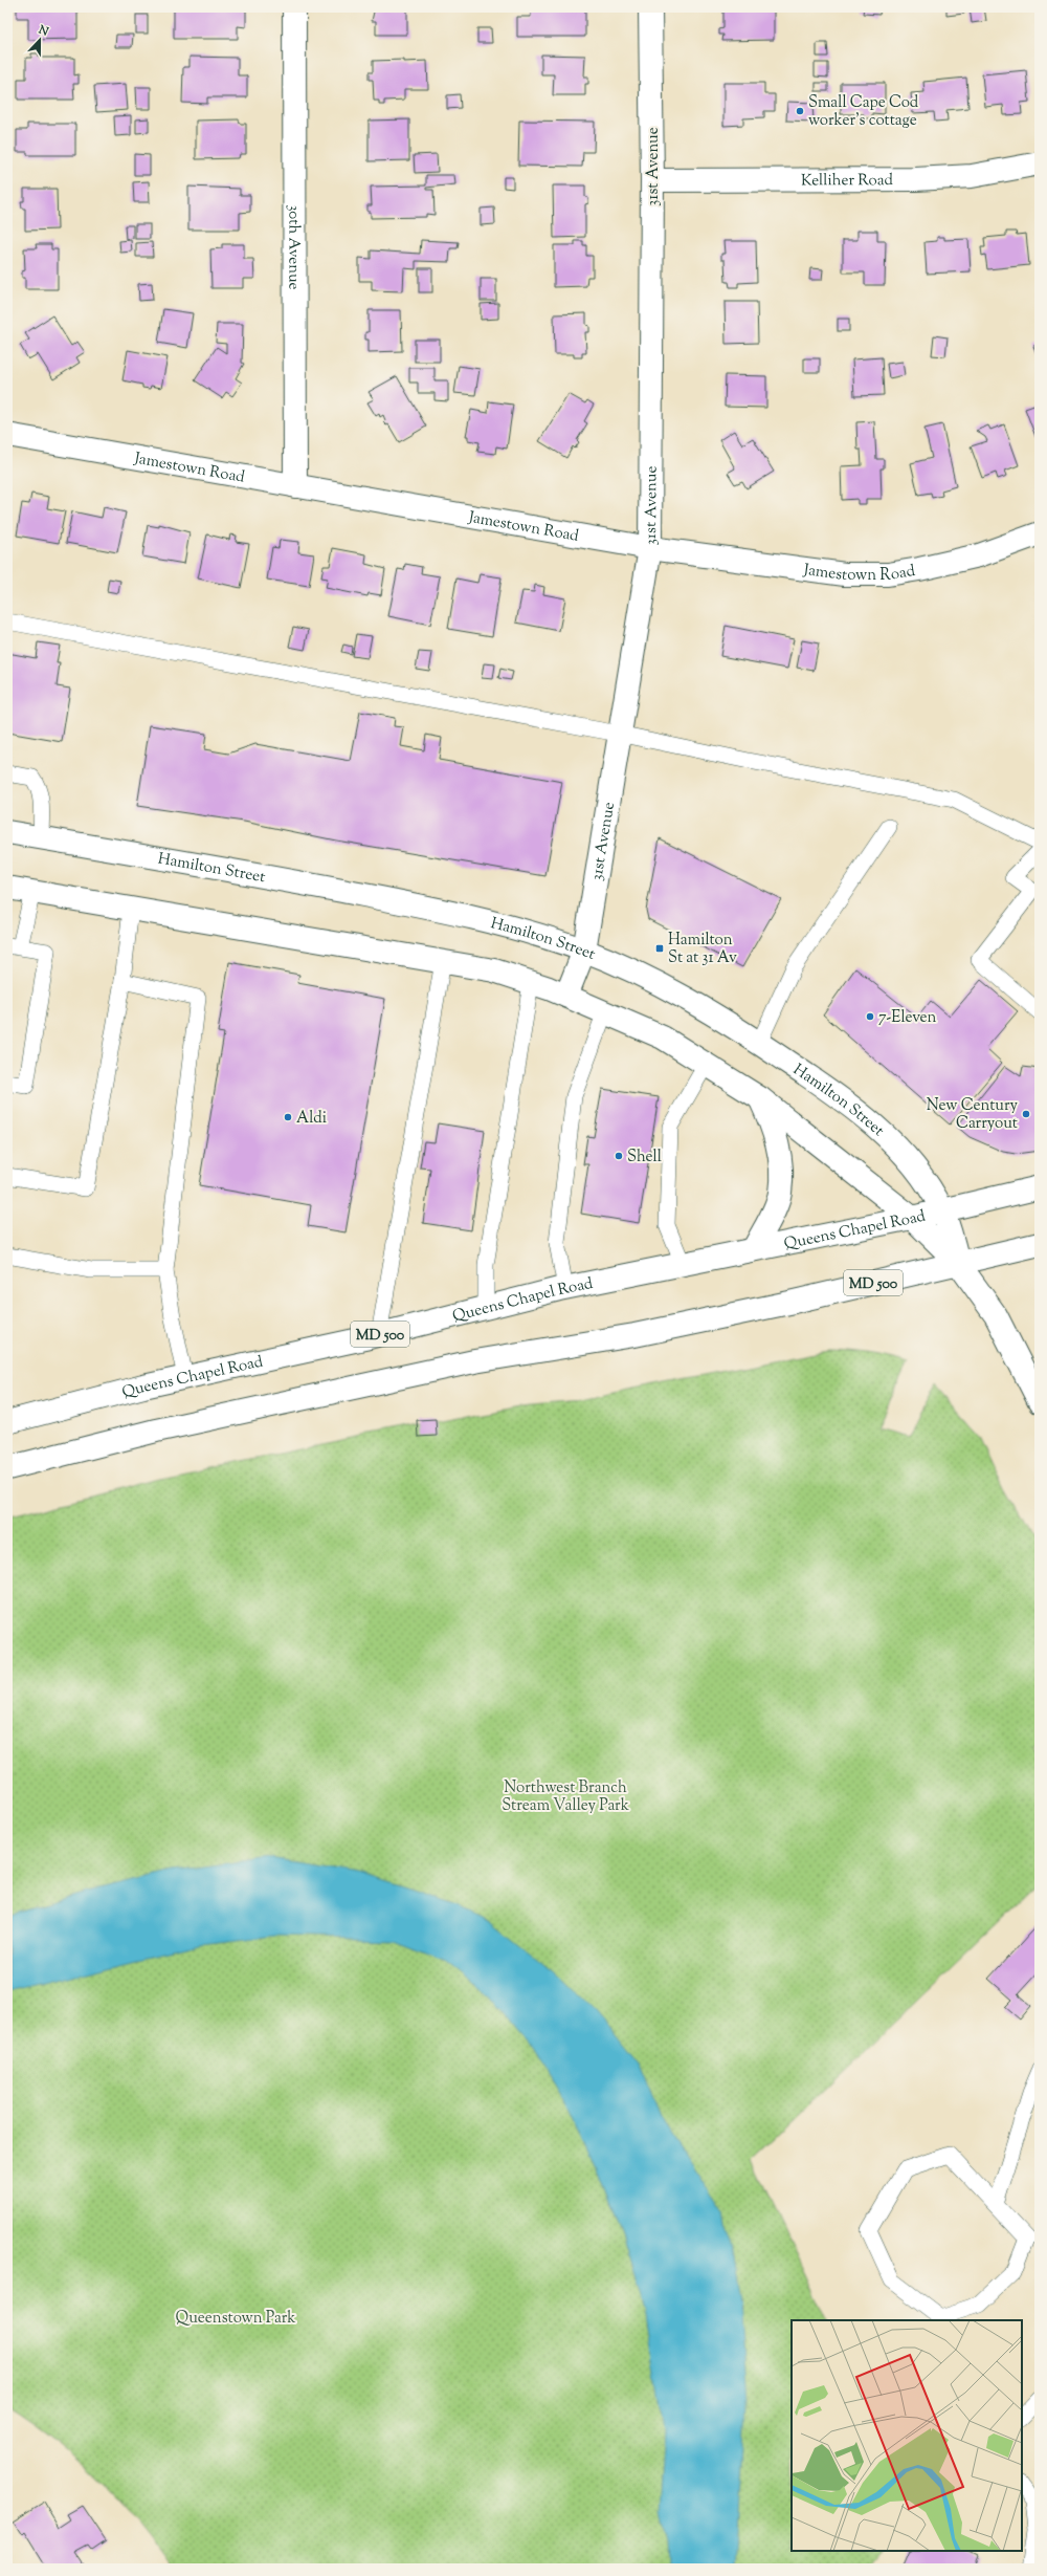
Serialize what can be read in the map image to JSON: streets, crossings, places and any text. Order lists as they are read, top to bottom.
{
  "streets": {
    "main road": [
      "31st Avenue",
      "Kelliher Road",
      "30th Avenue",
      "Jamestown Road",
      "Hamilton Street",
      "Queens Chapel Road",
      "MD 500"
    ]
  },
  "crossings": [
    ["31st Avenue", "Kelliher Road"],
    ["31st Avenue", "Jamestown Road"],
    ["31st Avenue", "Hamilton Street"],
    ["30th Avenue", "Jamestown Road"],
    ["Hamilton Street", "Queens Chapel Road"],
    ["Hamilton Street", "MD 500"]
  ],
  "parks": ["Northwest Branch Stream Valley Park", "Queenstown Park"],
  "places": {
    "other": [
      "Small Cape Cod worker's cottage",
      "7-Eleven",
      "New Century Carryout",
      "Aldi",
      "Shell"
    ],
    "transit": ["Hamilton St at 31 Av"]
  },
  "north": "top"
}
